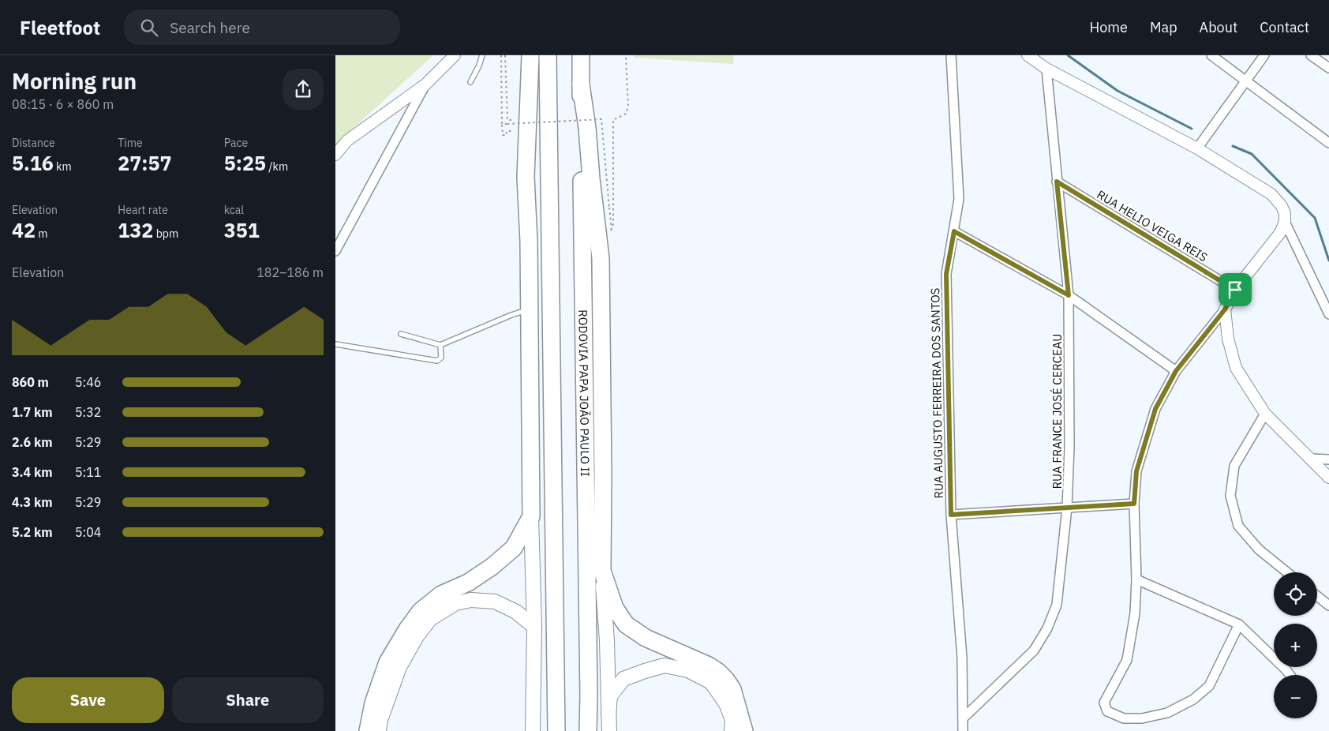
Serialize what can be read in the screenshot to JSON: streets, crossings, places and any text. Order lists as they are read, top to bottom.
{
  "streets": {
    "highway": ["RODOVIA PAPA JOÃO PAULO II"],
    "street": ["RUA HELIO VEIGA REIS", "RUA AUGUSTO FERREIRA DOS SANTOS", "RUA FRANCE JOSÉ CERCEAU"]
  },
  "crossings": [
    ["RUA HELIO VEIGA REIS", "RUA FRANCE JOSÉ CERCEAU"],
    ["RUA AUGUSTO FERREIRA DOS SANTOS", "RUA FRANCE JOSÉ CERCEAU"]
  ],
  "page": {
    "header": "Fleetfoot",
    "search": "Search here",
    "nav": [
      "Home",
      "Map",
      "About",
      "Contact"
    ],
    "heading": ["Morning run", "08:15 · 6 × 860 m"],
    "stats": [
      ["Distance", "5.16 km"],
      ["Time", "27:57"],
      ["Pace", "5:25 /km"],
      ["Elevation", "42 m"],
      ["Heart rate", "132 bpm"],
      ["kcal", "351"]
    ],
    "chart": ["Elevation", "182–186 m"],
    "list": [
      {
        "name": "860 m",
        "note": "5:46"
      },
      {
        "name": "1.7 km",
        "note": "5:32"
      },
      {
        "name": "2.6 km",
        "note": "5:29"
      },
      {
        "name": "3.4 km",
        "note": "5:11"
      },
      {
        "name": "4.3 km",
        "note": "5:29"
      },
      {
        "name": "5.2 km",
        "note": "5:04"
      }
    ],
    "map_buttons": ["+", "−"],
    "buttons": ["Save", "Share"]
  }
}
